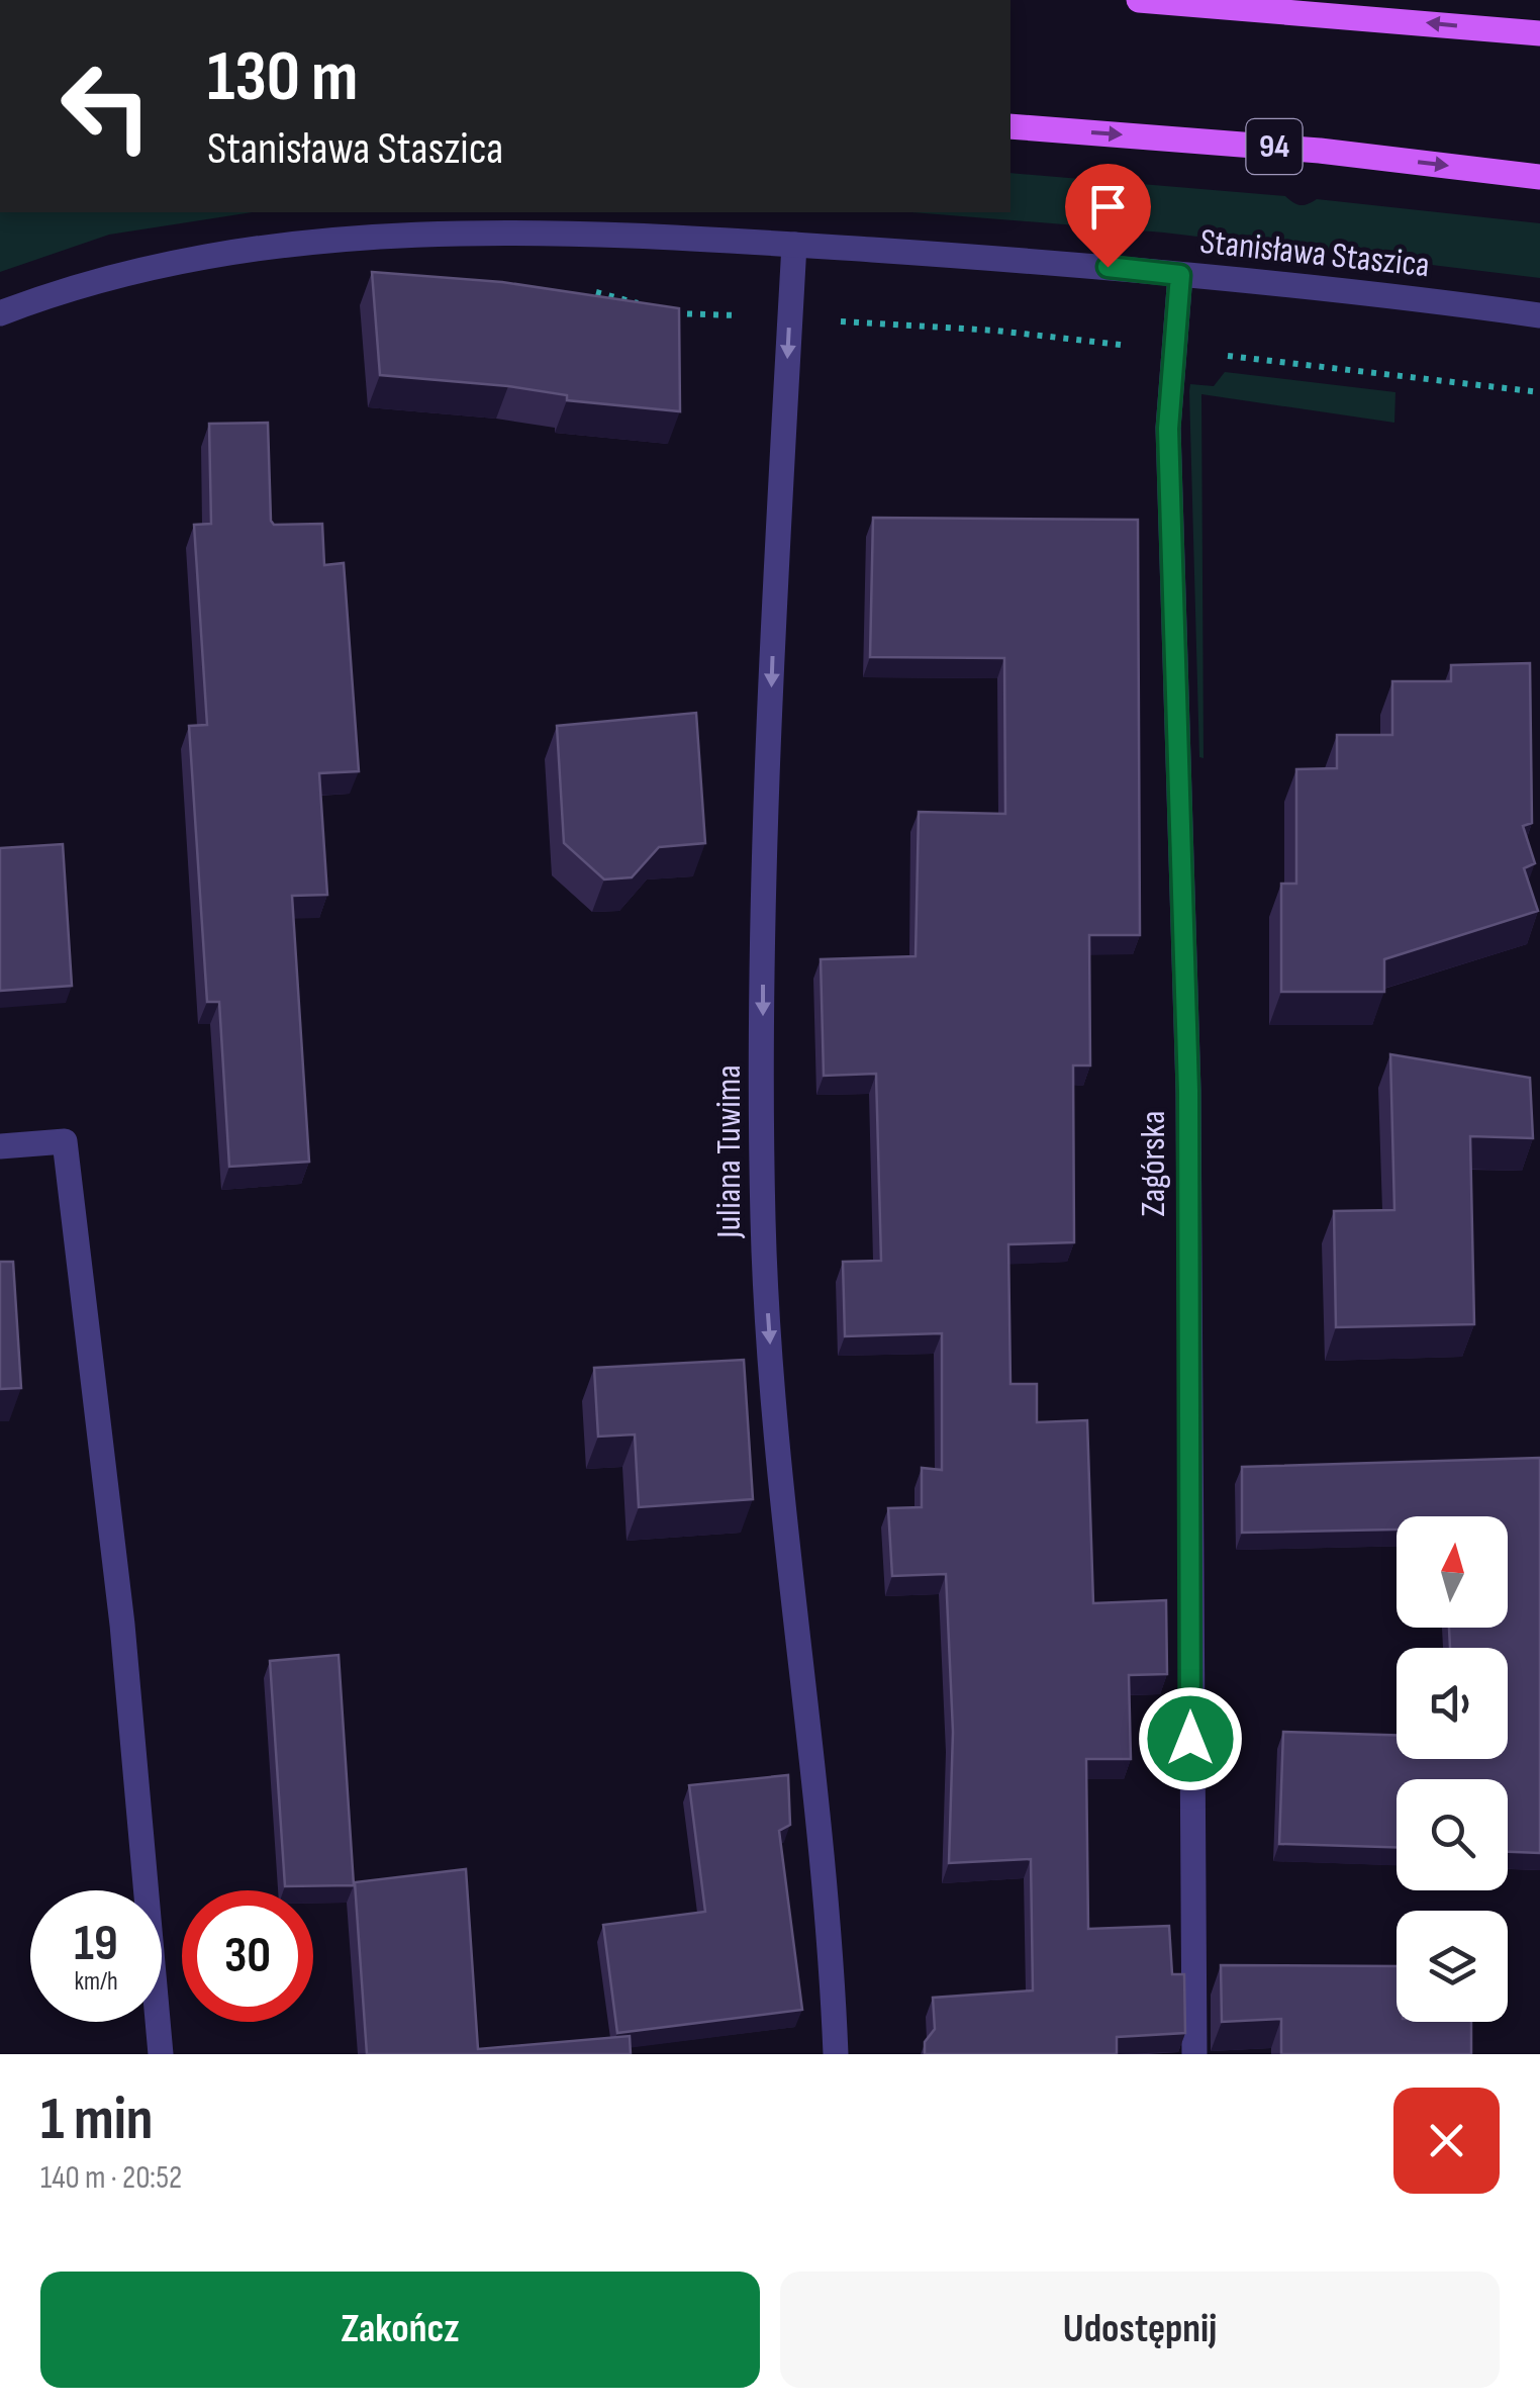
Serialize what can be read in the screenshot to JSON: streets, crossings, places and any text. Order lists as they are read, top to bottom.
{
  "streets": {
    "main road": ["94"],
    "street": ["Stanisława Staszica", "Juliana Tuwima", "Zagórska"]
  },
  "crossings": [
    ["Stanisława Staszica", "Juliana Tuwima"],
    ["Stanisława Staszica", "Zagórska"]
  ],
  "one_way": ["Juliana Tuwima"],
  "north": "top",
  "page": {
    "turn": ["130 m", "Stanisława Staszica"],
    "speed": "19 km/h",
    "limit": "30",
    "heading": ["1 min", "140 m · 20:52"],
    "buttons": ["Zakończ", "Udostępnij"]
  }
}
